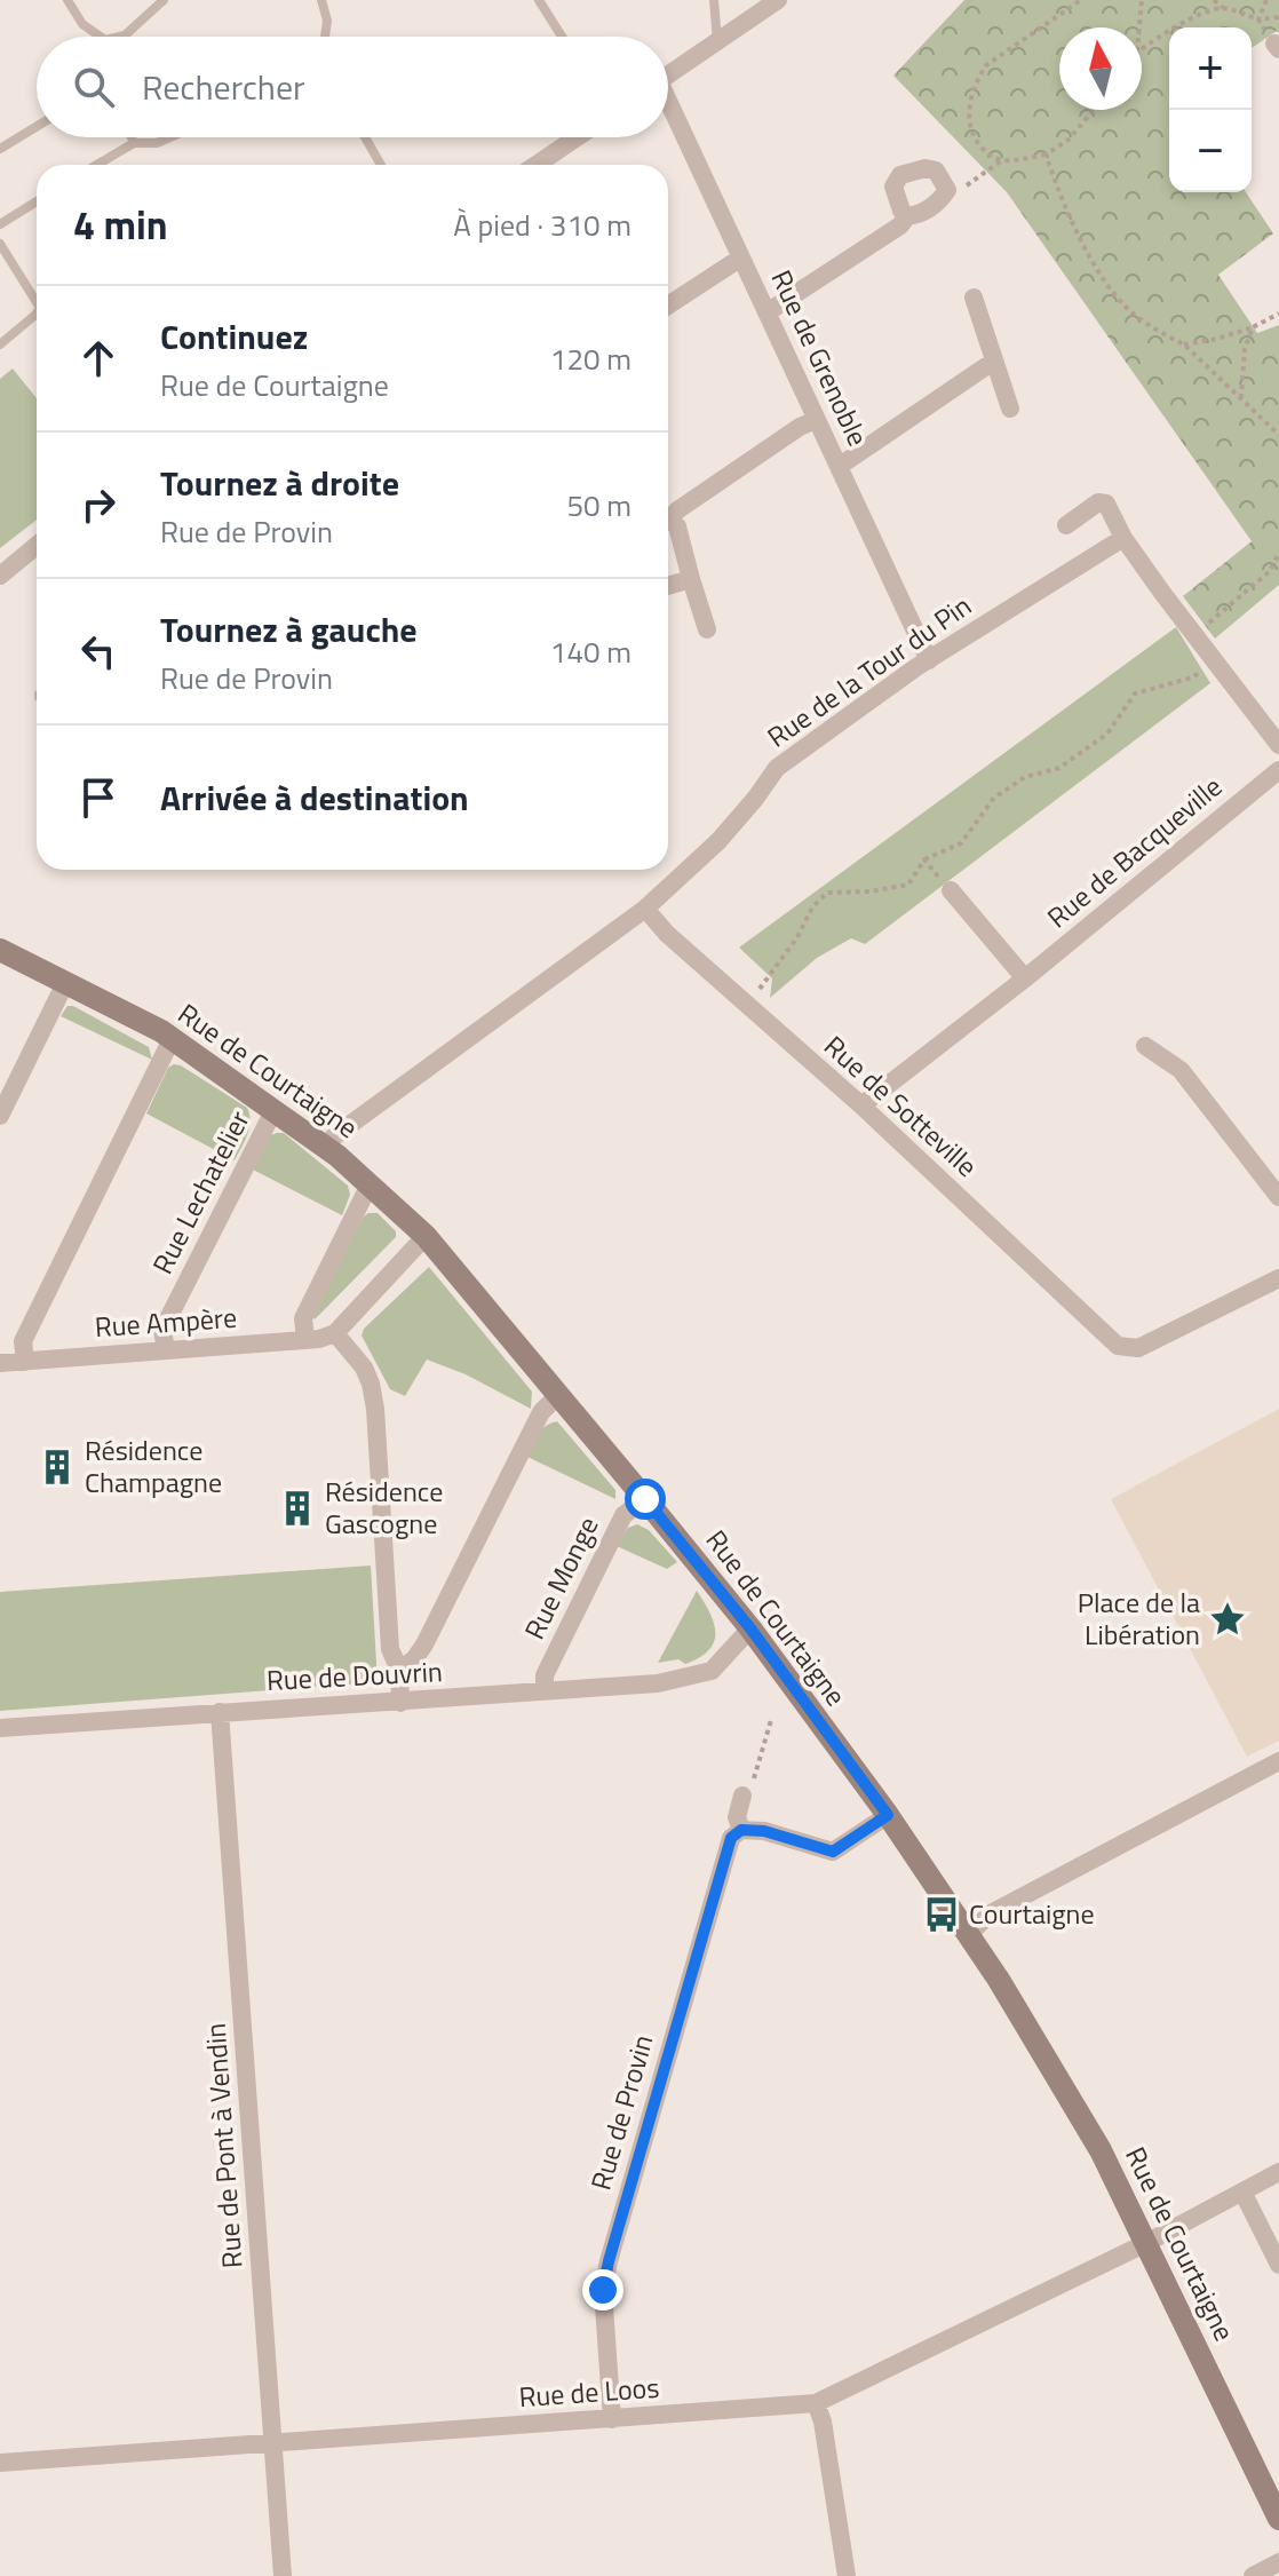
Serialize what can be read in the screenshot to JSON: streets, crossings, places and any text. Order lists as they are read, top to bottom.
{
  "streets": {
    "street": [
      "Rue de Grenoble",
      "Rue de la Tour du Pin",
      "Rue de Bacqueville",
      "Rue de Courtaigne",
      "Rue de Sotteville",
      "Rue Lechatelier",
      "Rue Ampère",
      "Rue Monge",
      "Rue de Douvrin",
      "Rue de Provin",
      "Rue de Pont à Vendin",
      "Rue de Loos"
    ]
  },
  "crossings": [
    ["Rue de Grenoble", "Rue de la Tour du Pin"],
    ["Rue de la Tour du Pin", "Rue de Courtaigne"],
    ["Rue de la Tour du Pin", "Rue de Sotteville"],
    ["Rue de Bacqueville", "Rue de Sotteville"],
    ["Rue de Courtaigne", "Rue Lechatelier"],
    ["Rue de Courtaigne", "Rue Monge"],
    ["Rue de Courtaigne", "Rue de Douvrin"],
    ["Rue de Courtaigne", "Rue de Loos"],
    ["Rue Lechatelier", "Rue Ampère"],
    ["Rue Monge", "Rue de Douvrin"],
    ["Rue de Douvrin", "Rue de Pont à Vendin"],
    ["Rue de Provin", "Rue de Loos"],
    ["Rue de Pont à Vendin", "Rue de Loos"]
  ],
  "places": {
    "building": ["Résidence Champagne", "Résidence Gascogne"],
    "place": ["Place de la Libération"],
    "bus stop": ["Courtaigne"]
  },
  "north": "top",
  "page": {
    "map_buttons": ["+", "−"],
    "search": "Rechercher",
    "heading": ["4 min", "À pied · 310 m"],
    "list": [
      ["Continuez", "Rue de Courtaigne", "120 m"],
      ["Tournez à droite", "Rue de Provin", "50 m"],
      ["Tournez à gauche", "Rue de Provin", "140 m"],
      "Arrivée à destination"
    ]
  }
}
